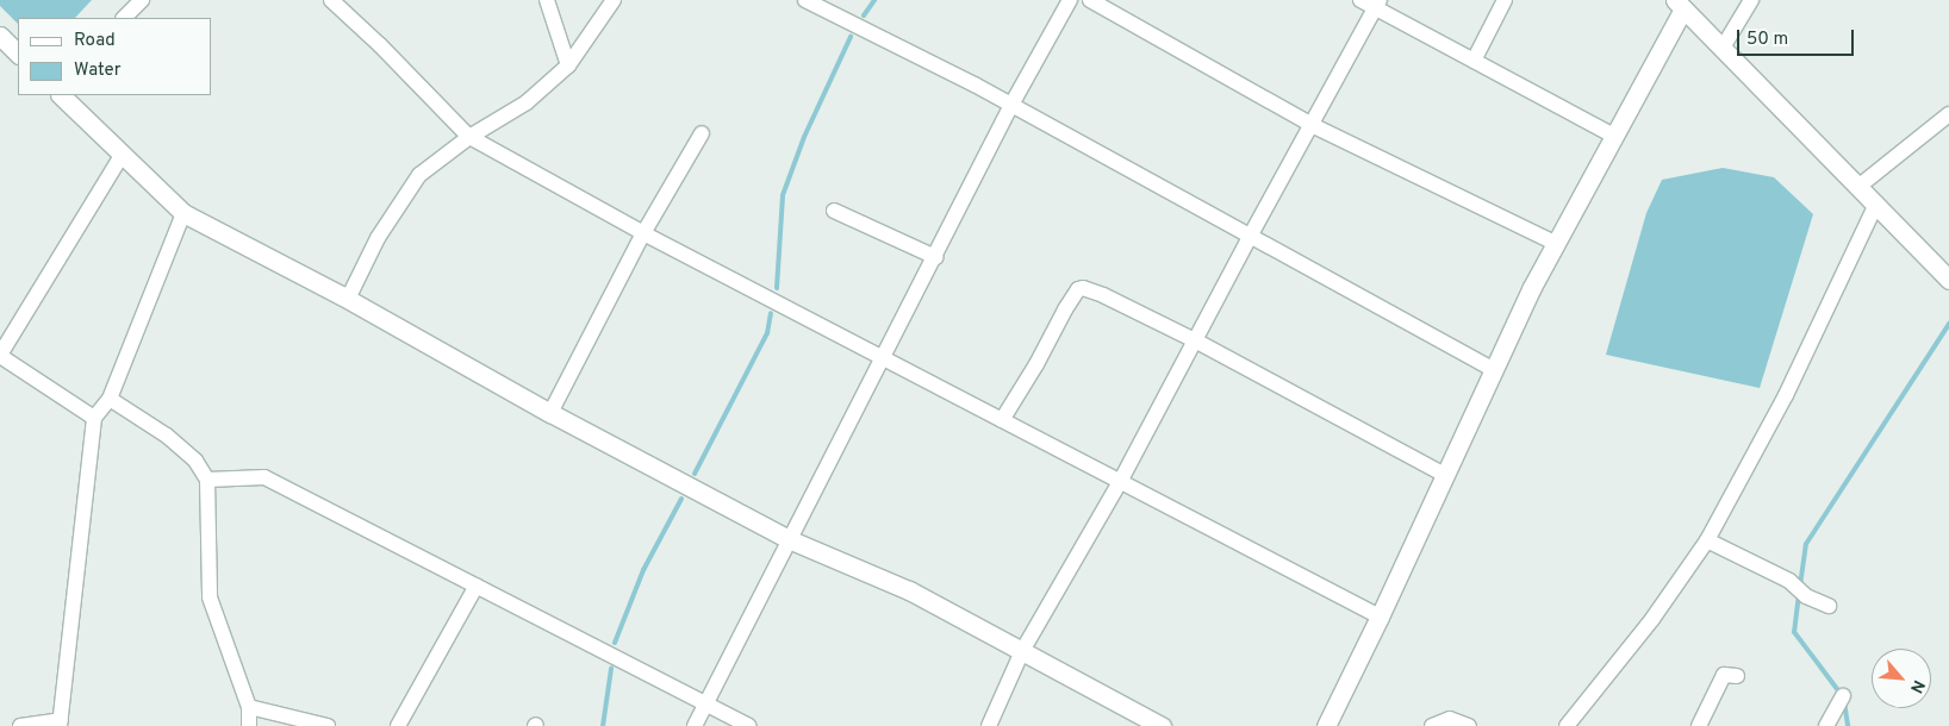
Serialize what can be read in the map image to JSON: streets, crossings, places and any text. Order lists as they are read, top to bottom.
{
  "legend": ["Road", "Water"],
  "scale_bar": "50 m",
  "north": "bottom right"
}
